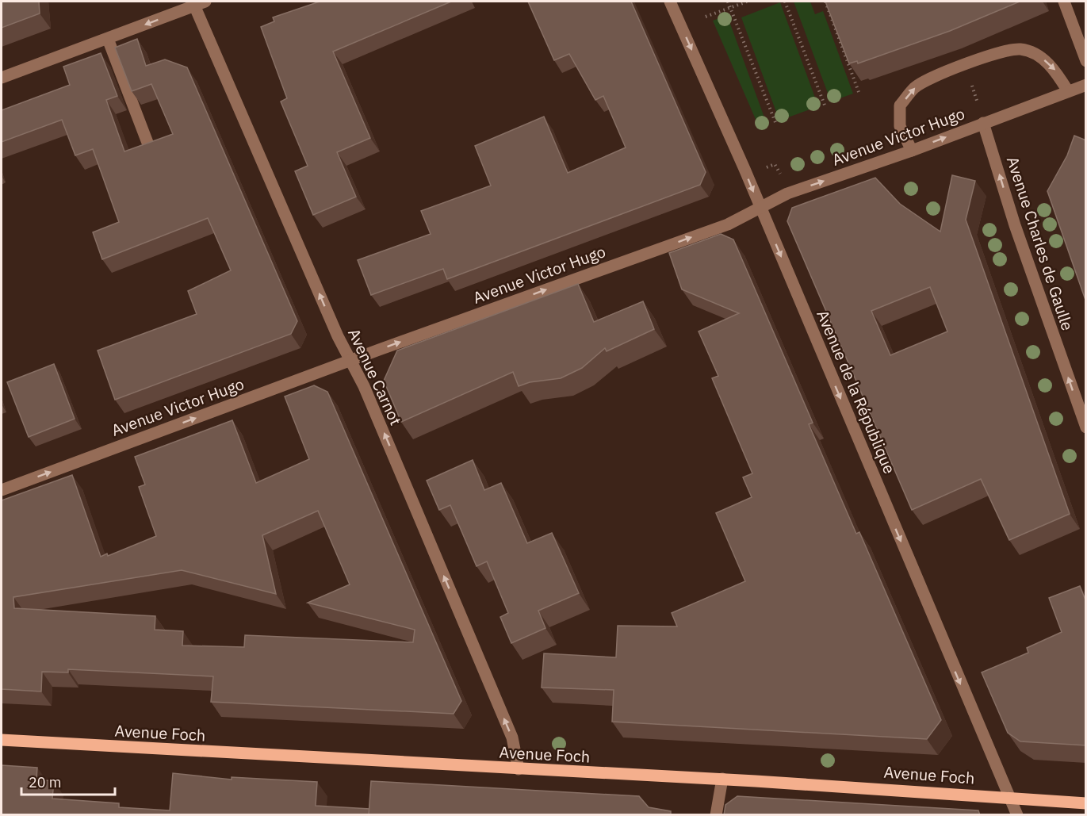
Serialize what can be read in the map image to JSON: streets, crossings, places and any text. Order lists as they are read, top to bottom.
{
  "streets": {
    "main road": ["Avenue Foch"],
    "street": [
      "Avenue Victor Hugo",
      "Avenue Charles de Gaulle",
      "Avenue Carnot",
      "Avenue de la République"
    ]
  },
  "crossings": [
    ["Avenue Victor Hugo", "Avenue Charles de Gaulle"],
    ["Avenue Victor Hugo", "Avenue Carnot"],
    ["Avenue Victor Hugo", "Avenue de la République"],
    ["Avenue Carnot", "Avenue Foch"],
    ["Avenue de la République", "Avenue Foch"]
  ],
  "one_way": [
    "Avenue Victor Hugo",
    "Avenue Charles de Gaulle",
    "Avenue Carnot",
    "Avenue de la République"
  ],
  "scale_bar": "20 m"
}
